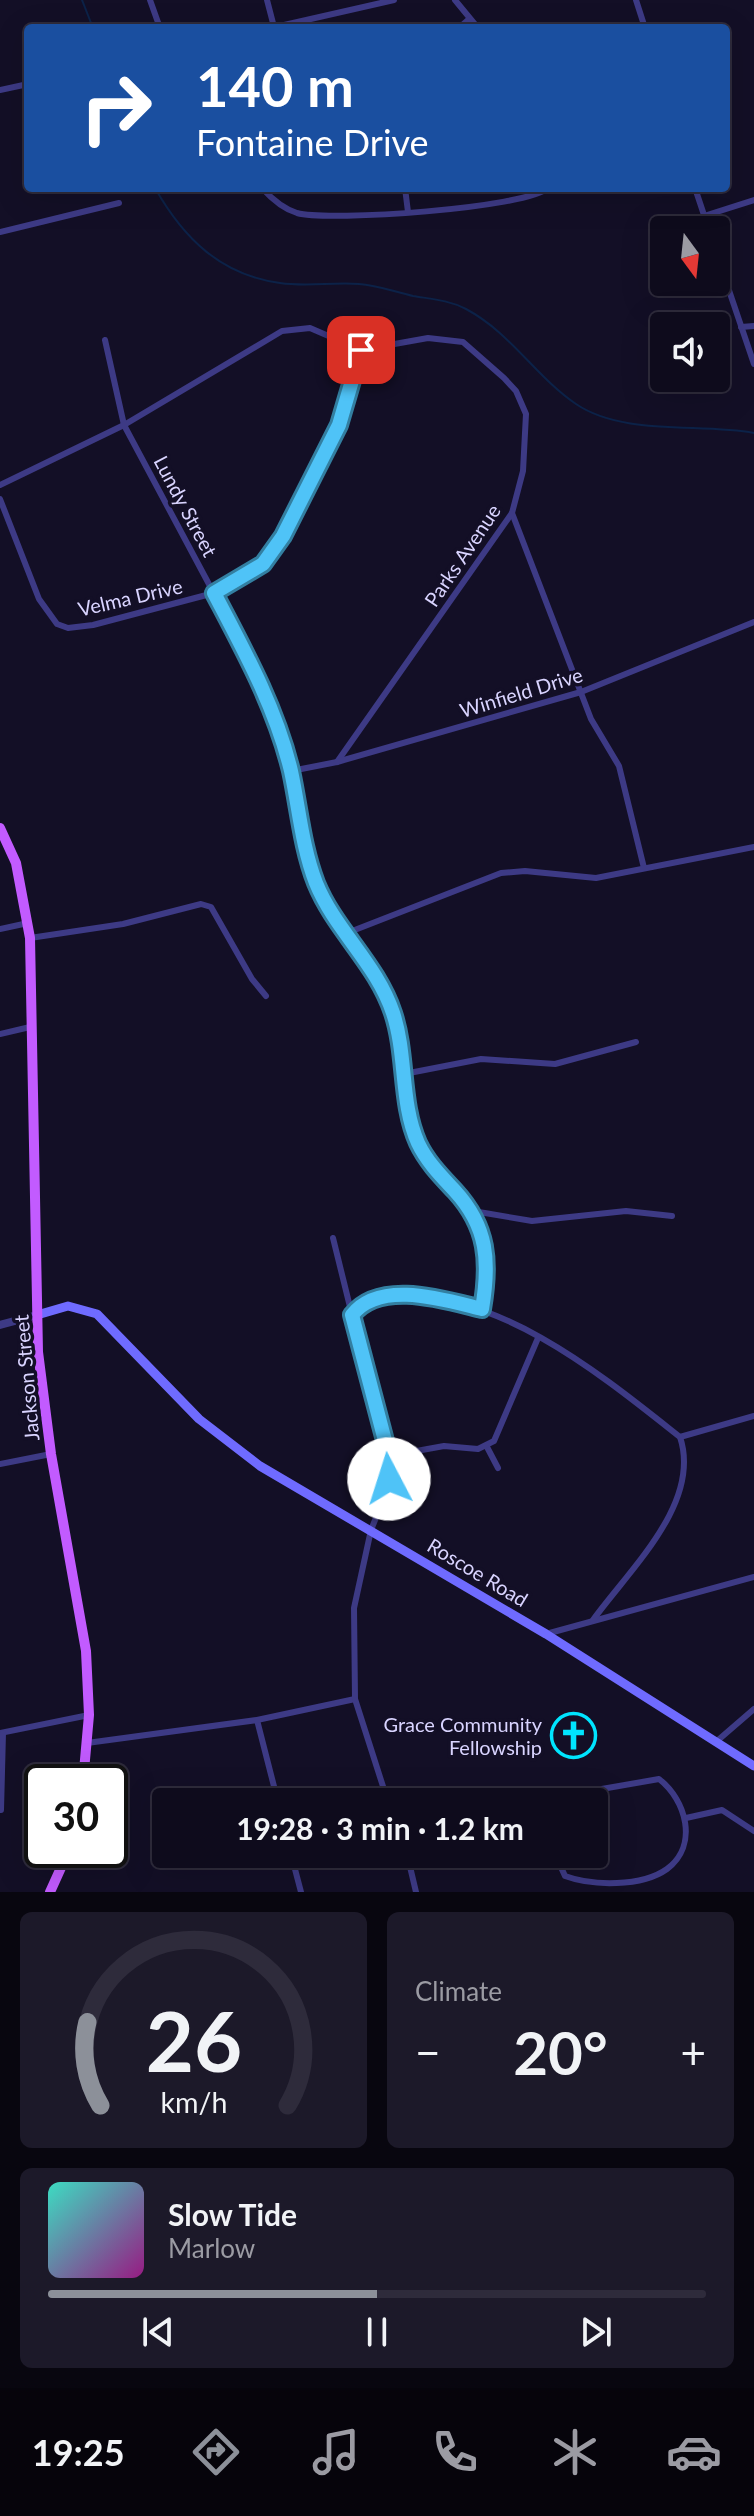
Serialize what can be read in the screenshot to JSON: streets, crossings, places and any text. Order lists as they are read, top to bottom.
{
  "streets": {
    "main road": ["Jackson Street", "Roscoe Road"],
    "street": [
      "Lundy Street",
      "Parks Avenue",
      "Velma Drive",
      "Winfield Drive"
    ]
  },
  "crossings": [
    ["Lundy Street", "Velma Drive"],
    ["Lundy Street", "Winfield Drive"],
    ["Parks Avenue", "Velma Drive"],
    ["Parks Avenue", "Winfield Drive"],
    ["Jackson Street", "Roscoe Road"]
  ],
  "places": {
    "church": ["Grace Community Fellowship"]
  },
  "north": "bottom",
  "page": {
    "turn": ["140 m", "Fontaine Drive"],
    "limit": "30",
    "trip": "19:28 · 3 min · 1.2 km",
    "tile": "Climate",
    "heat": ["−", "20°", "+"],
    "song": ["Slow Tide", "Marlow"],
    "tabs": "19:25",
    "gauge": ["26", "km/h"]
  }
}
